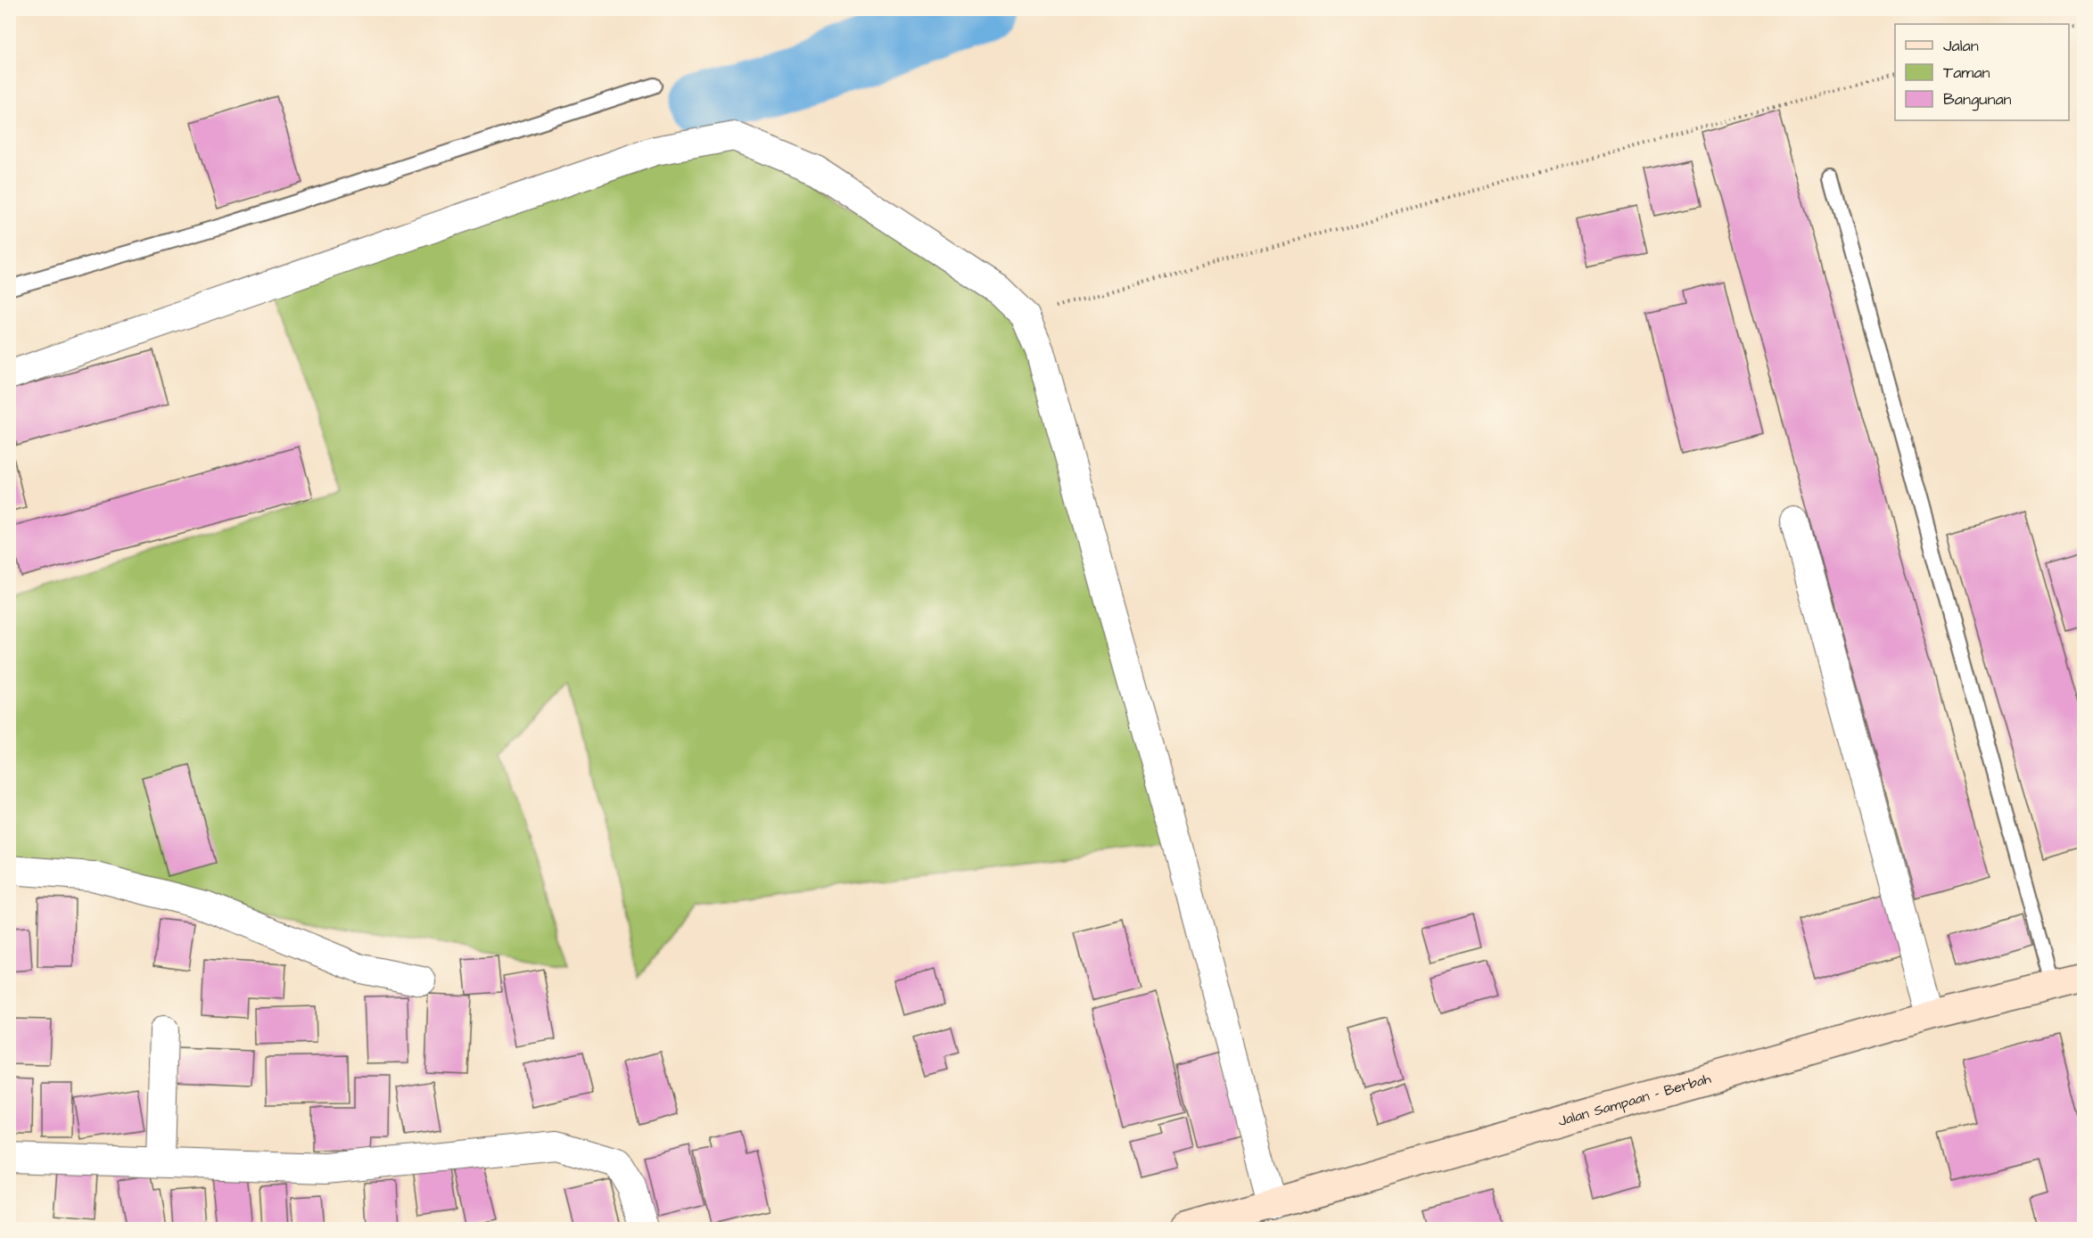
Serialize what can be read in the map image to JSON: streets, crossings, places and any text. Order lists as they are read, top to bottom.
{
  "streets": {
    "main road": ["Jalan Sampaan - Berbah"]
  },
  "legend": ["Jalan", "Taman", "Bangunan"]
}
